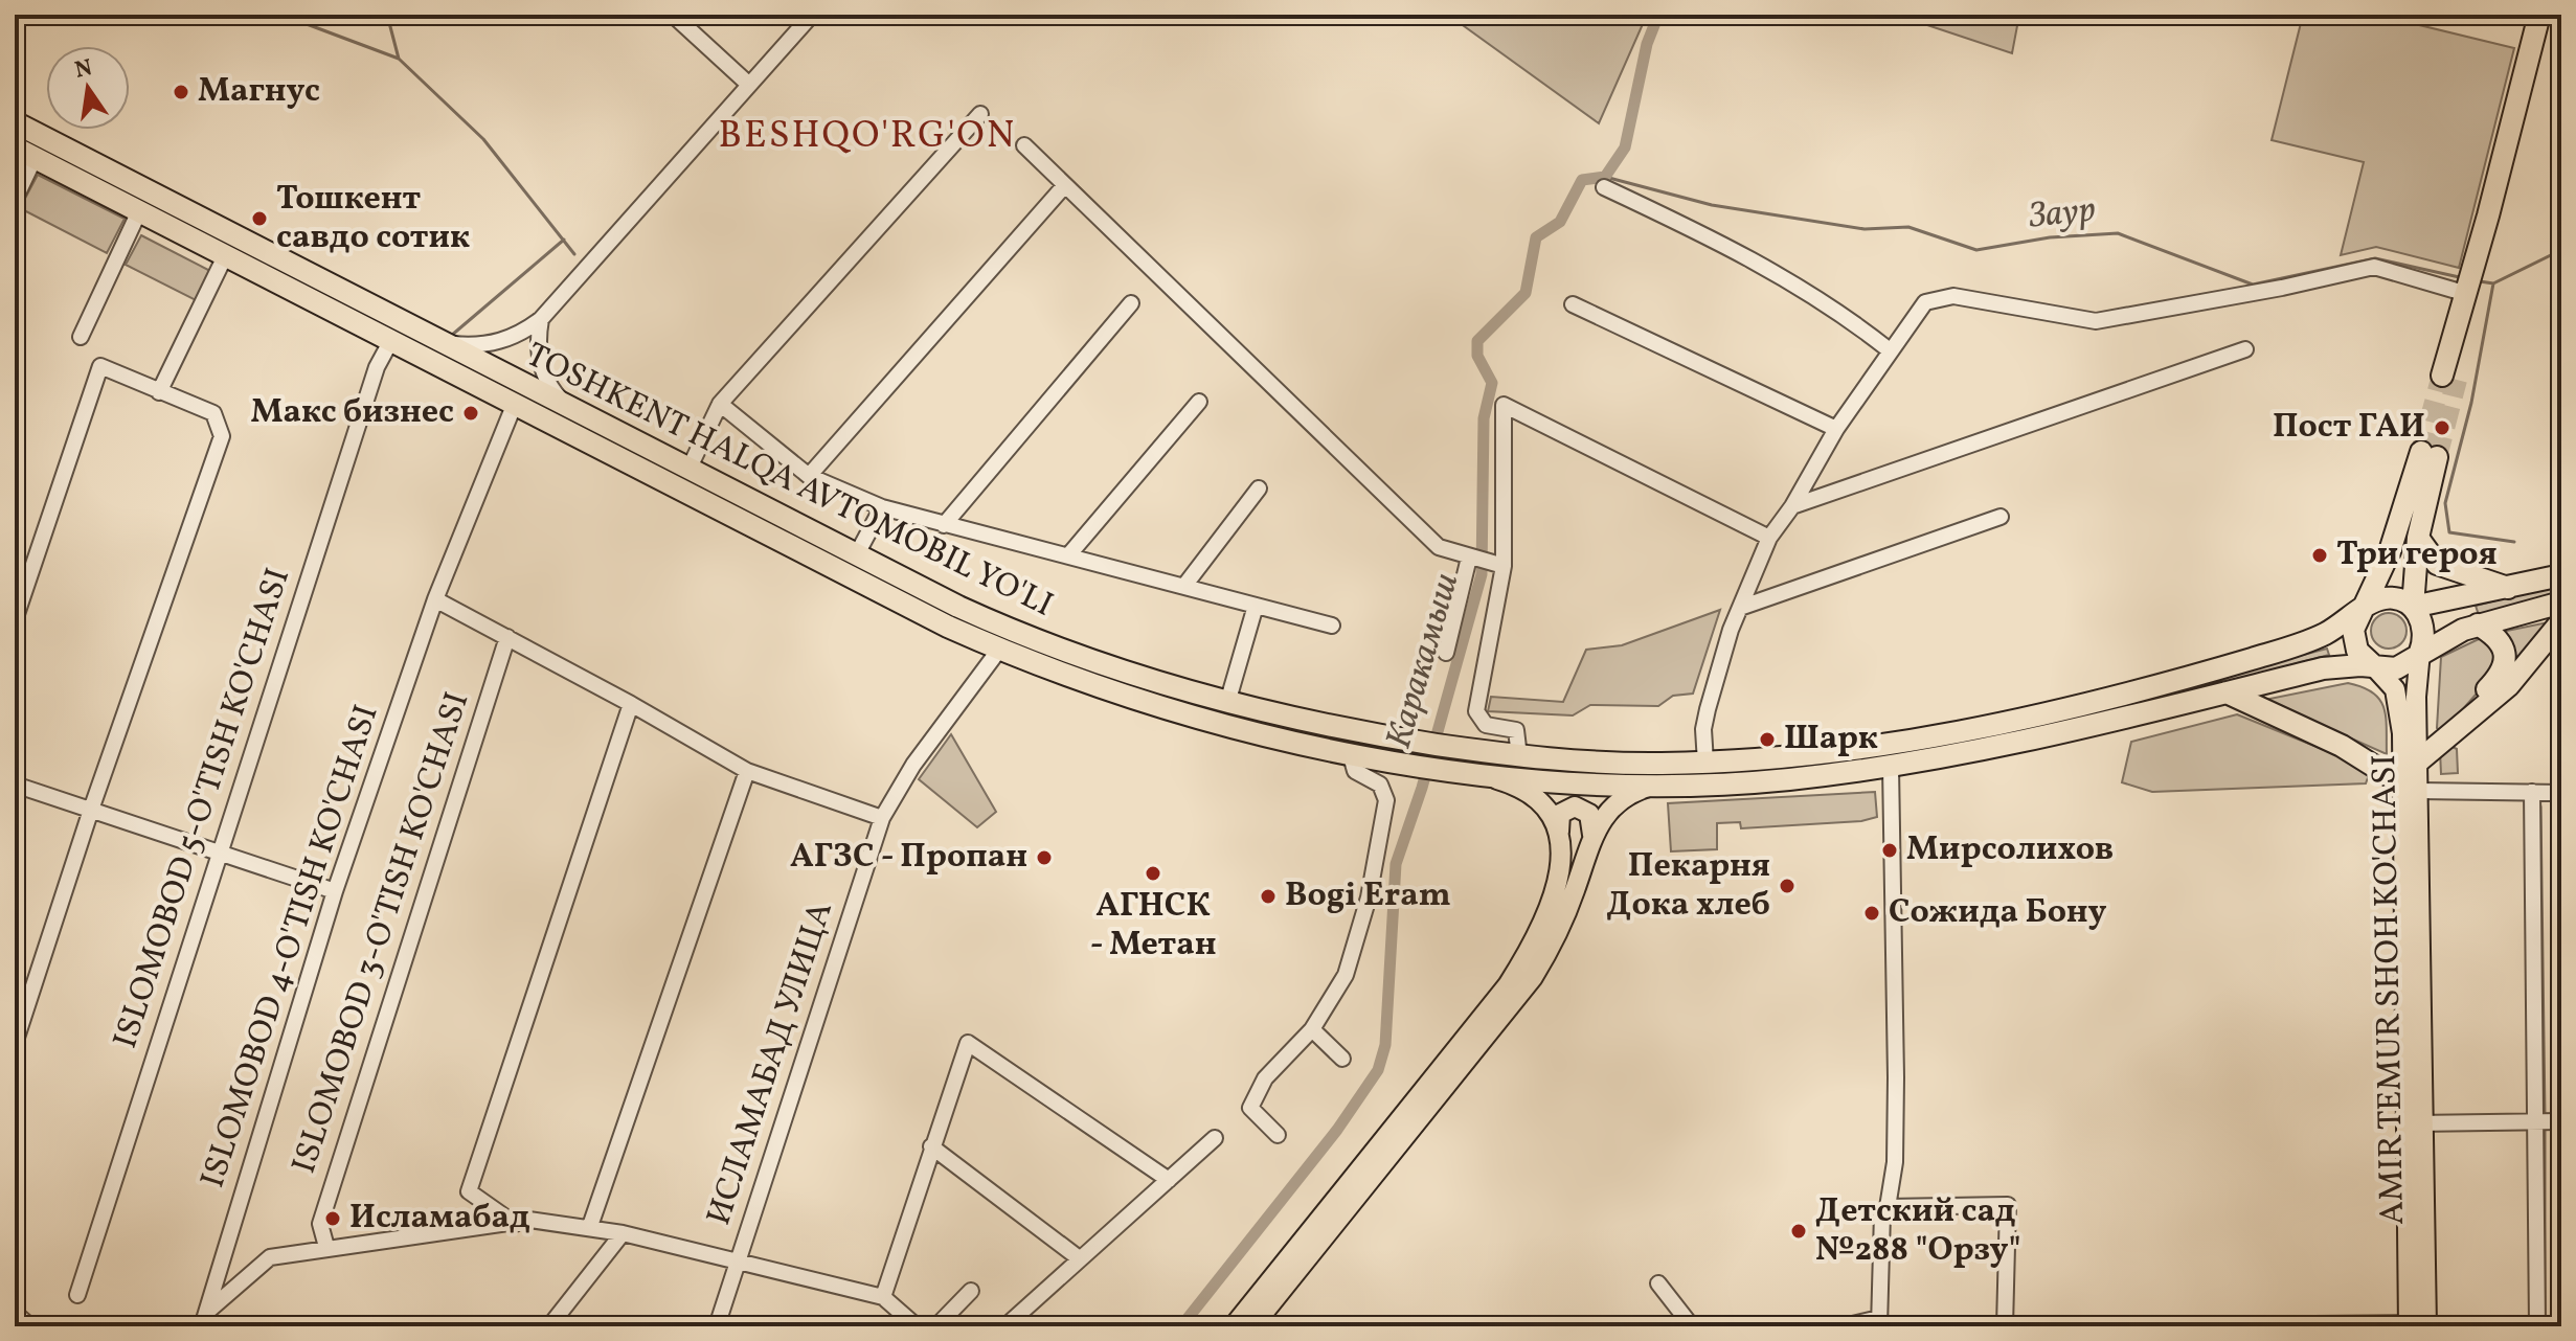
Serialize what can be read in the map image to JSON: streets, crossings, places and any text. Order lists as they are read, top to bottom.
{
  "streets": {
    "highway": ["TOSHKENT HALQA AVTOMOBIL YO'LI"],
    "main road": ["AMIR TEMUR SHOH KO'CHASI"],
    "street": [
      "ISLOMOBOD 5-O'TISH KO'CHASI",
      "ISLOMOBOD 3-O'TISH KO'CHASI",
      "ISLOMOBOD 4-O'TISH KO'CHASI",
      "ИСЛАМАБАД УЛИЦА"
    ]
  },
  "crossings": [
    ["TOSHKENT HALQA AVTOMOBIL YO'LI", "ISLOMOBOD 5-O'TISH KO'CHASI"],
    ["TOSHKENT HALQA AVTOMOBIL YO'LI", "ISLOMOBOD 4-O'TISH KO'CHASI"],
    ["TOSHKENT HALQA AVTOMOBIL YO'LI", "AMIR TEMUR SHOH KO'CHASI"],
    ["TOSHKENT HALQA AVTOMOBIL YO'LI", "ИСЛАМАБАД УЛИЦА"]
  ],
  "districts": ["BESHQO'RG'ON"],
  "water": ["Заур", "Каракамыш"],
  "places": [
    "Магнус",
    "Тошкент савдо сотик",
    "Макс бизнес",
    "Пост ГАИ",
    "Три героя",
    "Шарк",
    "Мирсолихов",
    "АГЗС - Пропан",
    "АГНСК - Метан",
    "Пекарня Дока хлеб",
    "Bogi Eram",
    "Сожида Бону",
    "Исламабад",
    "Детский сад №288 \"Орзу\""
  ],
  "north": "top"
}
